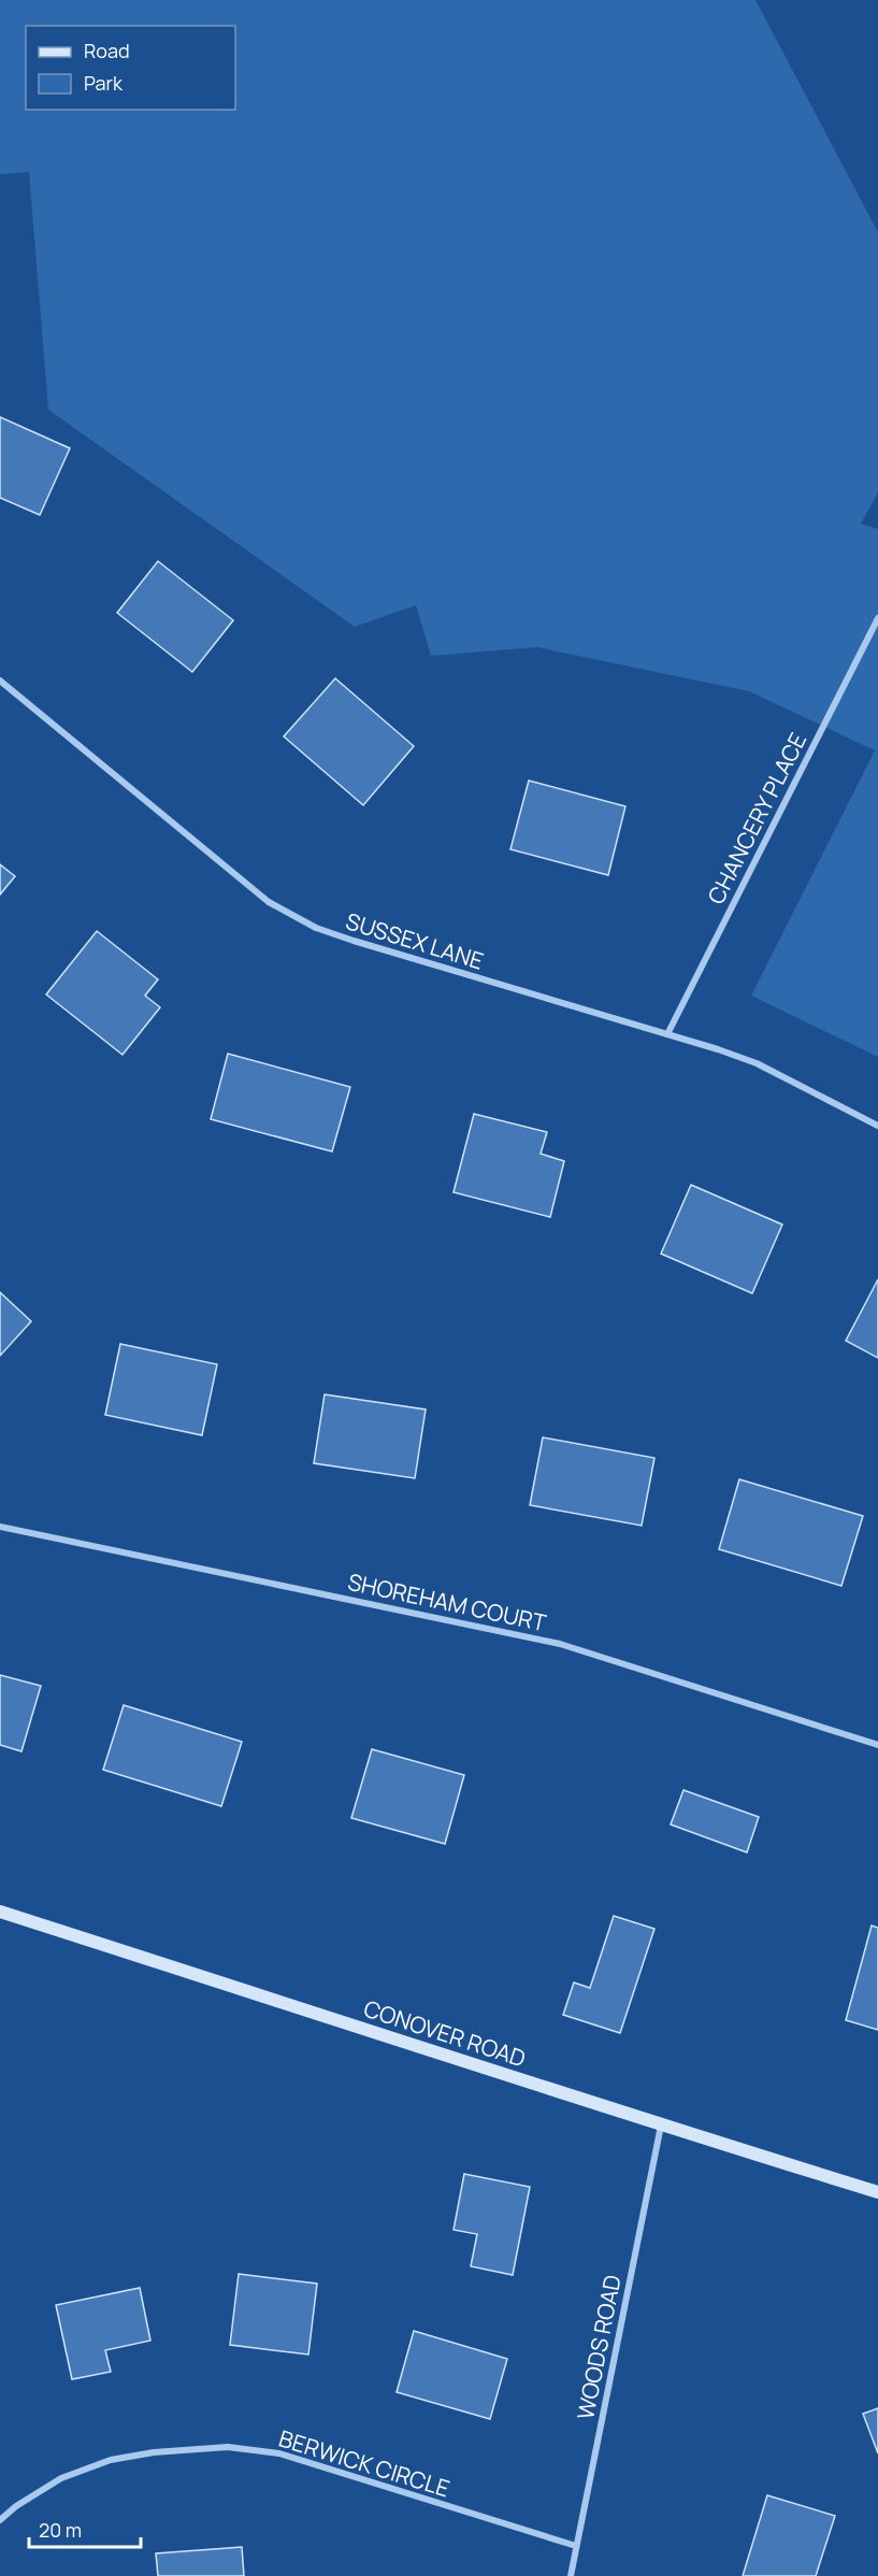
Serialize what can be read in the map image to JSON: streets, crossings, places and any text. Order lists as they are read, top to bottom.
{
  "streets": {
    "street": [
      "CHANCERY PLACE",
      "SUSSEX LANE",
      "SHOREHAM COURT",
      "CONOVER ROAD",
      "WOODS ROAD",
      "BERWICK CIRCLE"
    ]
  },
  "crossings": [
    ["CHANCERY PLACE", "SUSSEX LANE"],
    ["CONOVER ROAD", "WOODS ROAD"],
    ["WOODS ROAD", "BERWICK CIRCLE"]
  ],
  "legend": ["Road", "Park"],
  "scale_bar": "20 m"
}
